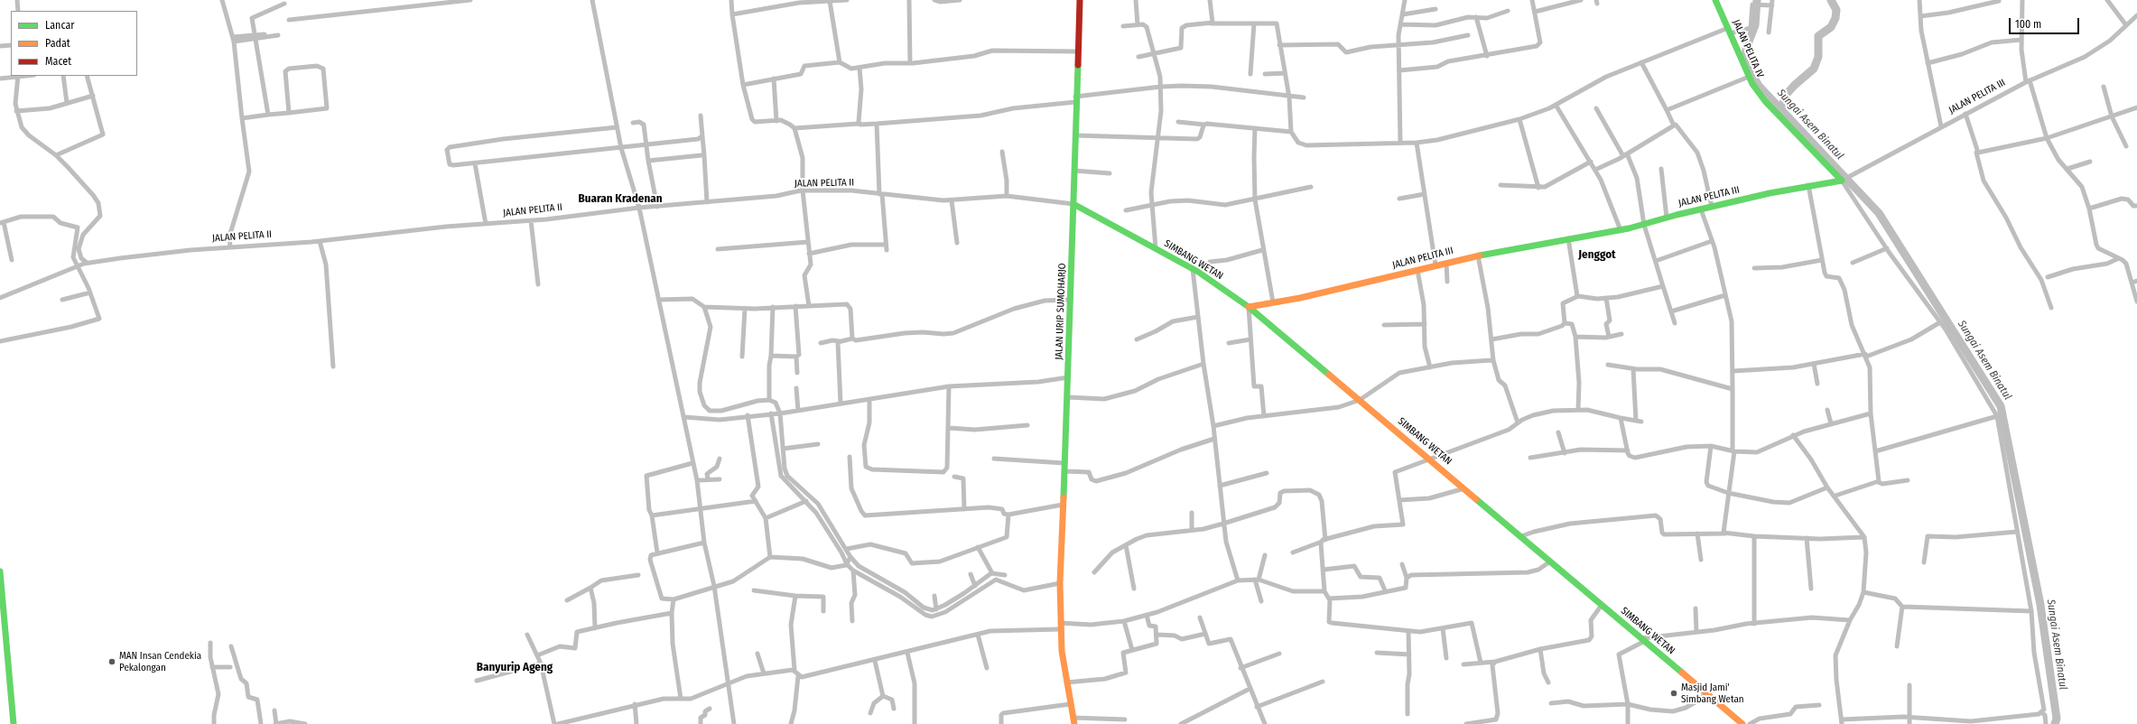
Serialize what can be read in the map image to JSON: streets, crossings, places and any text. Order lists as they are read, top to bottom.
{
  "streets": {
    "street": [
      "JALAN PELITA IV",
      "JALAN PELITA III",
      "JALAN PELITA II",
      "SIMBANG WETAN",
      "JALAN URIP SUMOHARJO"
    ]
  },
  "crossings": [
    ["JALAN PELITA IV", "JALAN PELITA III"],
    ["JALAN PELITA III", "SIMBANG WETAN"],
    ["JALAN PELITA II", "SIMBANG WETAN"],
    ["JALAN PELITA II", "JALAN URIP SUMOHARJO"],
    ["SIMBANG WETAN", "JALAN URIP SUMOHARJO"]
  ],
  "districts": ["Buaran Kradenan", "Jenggot", "Banyurip Ageng"],
  "water": ["Sungai Asem Binatul"],
  "places": ["MAN Insan Cendekia Pekalongan", "Masjid Jami' Simbang Wetan"],
  "legend": ["Lancar", "Padat", "Macet"],
  "scale_bar": "100 m"
}
